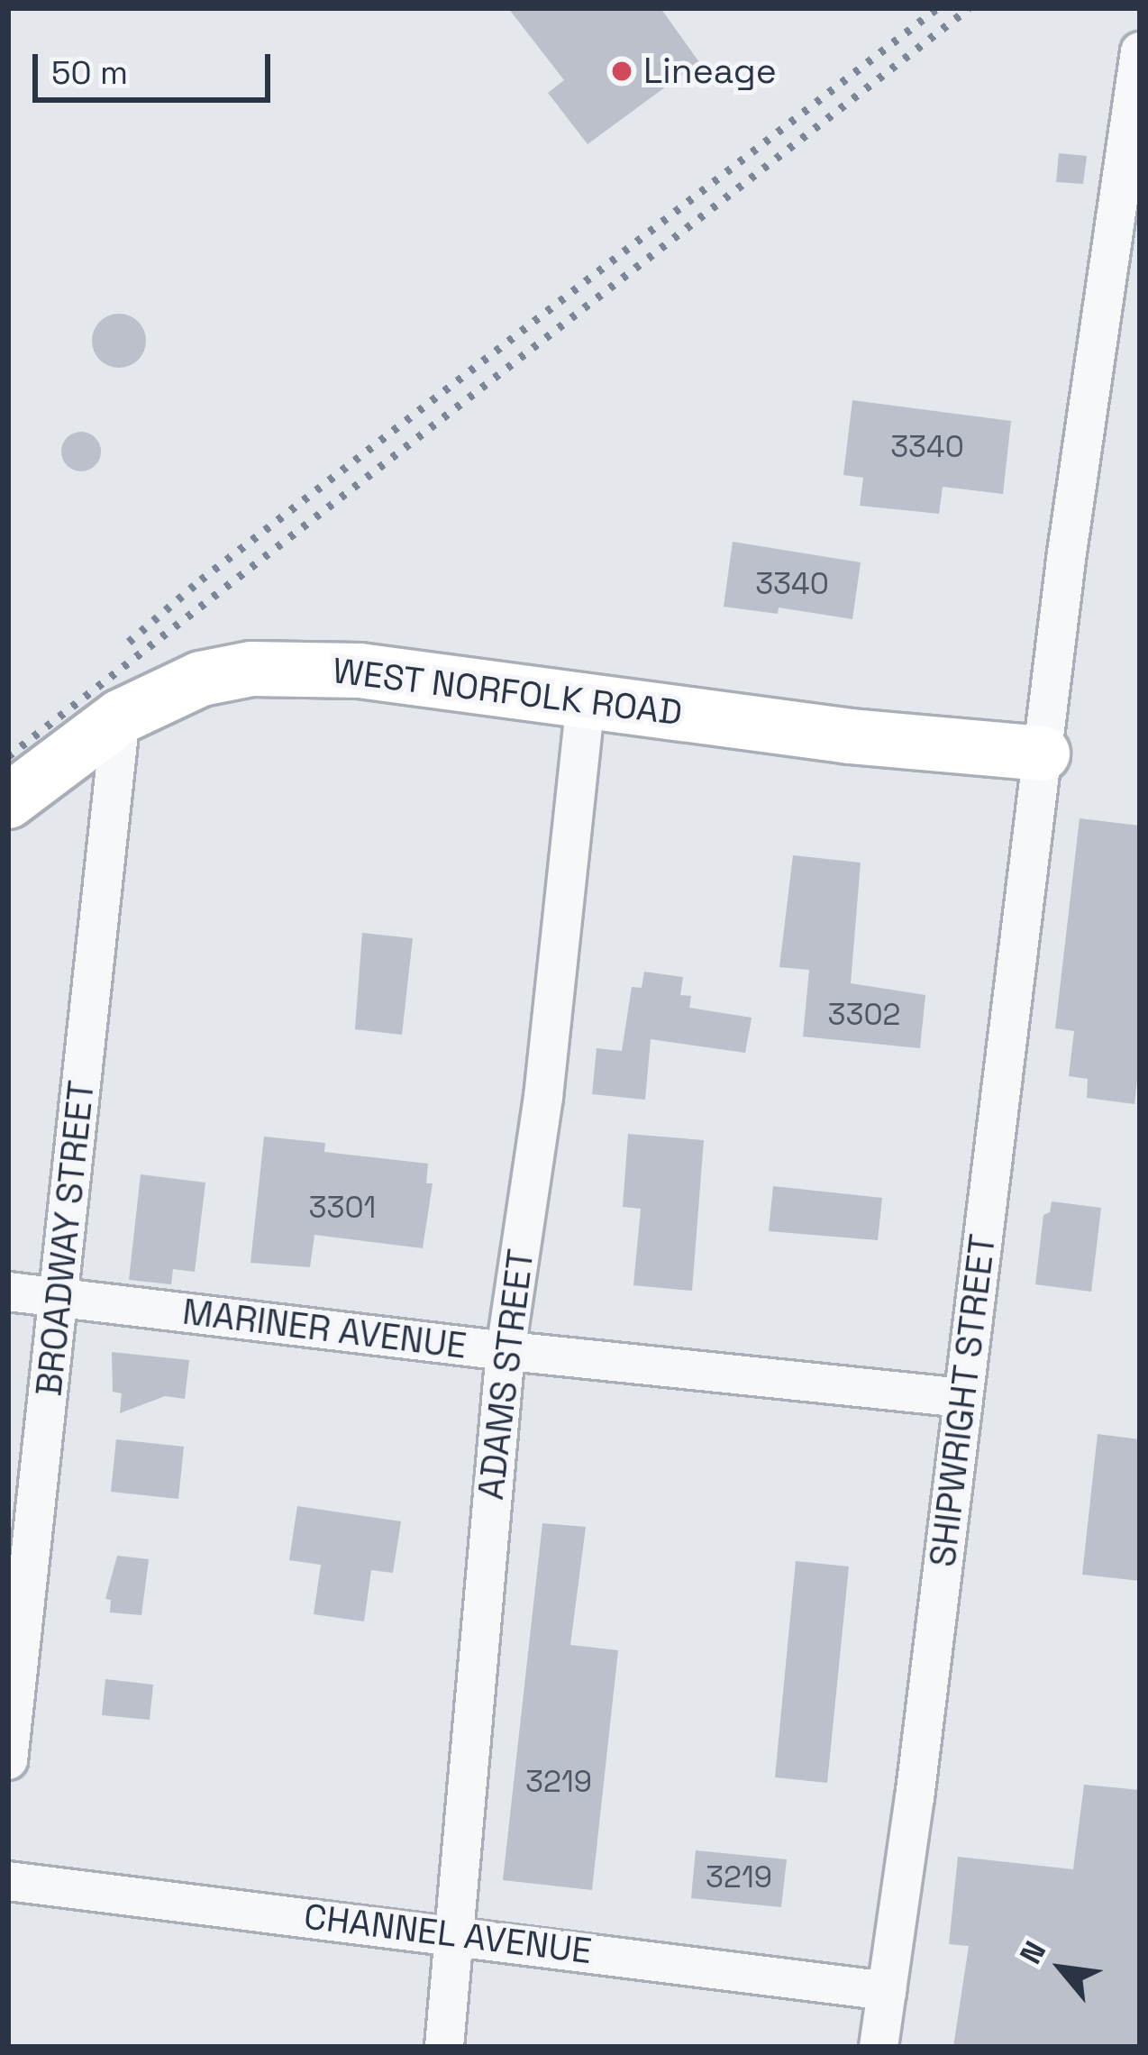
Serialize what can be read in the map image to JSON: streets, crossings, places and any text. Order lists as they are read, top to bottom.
{
  "streets": {
    "street": [
      "WEST NORFOLK ROAD",
      "BROADWAY STREET",
      "MARINER AVENUE",
      "ADAMS STREET",
      "SHIPWRIGHT STREET",
      "CHANNEL AVENUE"
    ]
  },
  "crossings": [
    ["WEST NORFOLK ROAD", "BROADWAY STREET"],
    ["WEST NORFOLK ROAD", "ADAMS STREET"],
    ["WEST NORFOLK ROAD", "SHIPWRIGHT STREET"],
    ["BROADWAY STREET", "MARINER AVENUE"],
    ["MARINER AVENUE", "ADAMS STREET"],
    ["MARINER AVENUE", "SHIPWRIGHT STREET"],
    ["ADAMS STREET", "CHANNEL AVENUE"],
    ["SHIPWRIGHT STREET", "CHANNEL AVENUE"]
  ],
  "places": ["Lineage"],
  "house_numbers": [
    "3340",
    "3340",
    "3302",
    "3301",
    "3219",
    "3219"
  ],
  "scale_bar": "50 m",
  "north": "top left"
}
